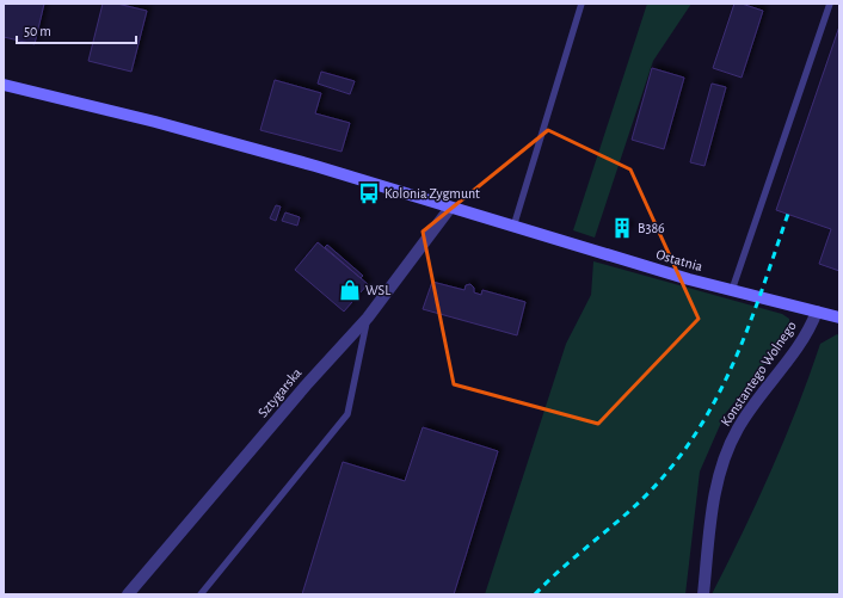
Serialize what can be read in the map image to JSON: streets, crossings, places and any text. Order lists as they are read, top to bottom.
{
  "streets": {
    "street": ["Ostatnia", "Konstantego Wolnego", "Sztygarska"]
  },
  "crossings": [
    ["Ostatnia", "Konstantego Wolnego"]
  ],
  "places": {
    "bus stop": ["Kolonia Zygmunt"],
    "building": ["B386"],
    "shop": ["WSL"]
  },
  "scale_bar": "50 m"
}
